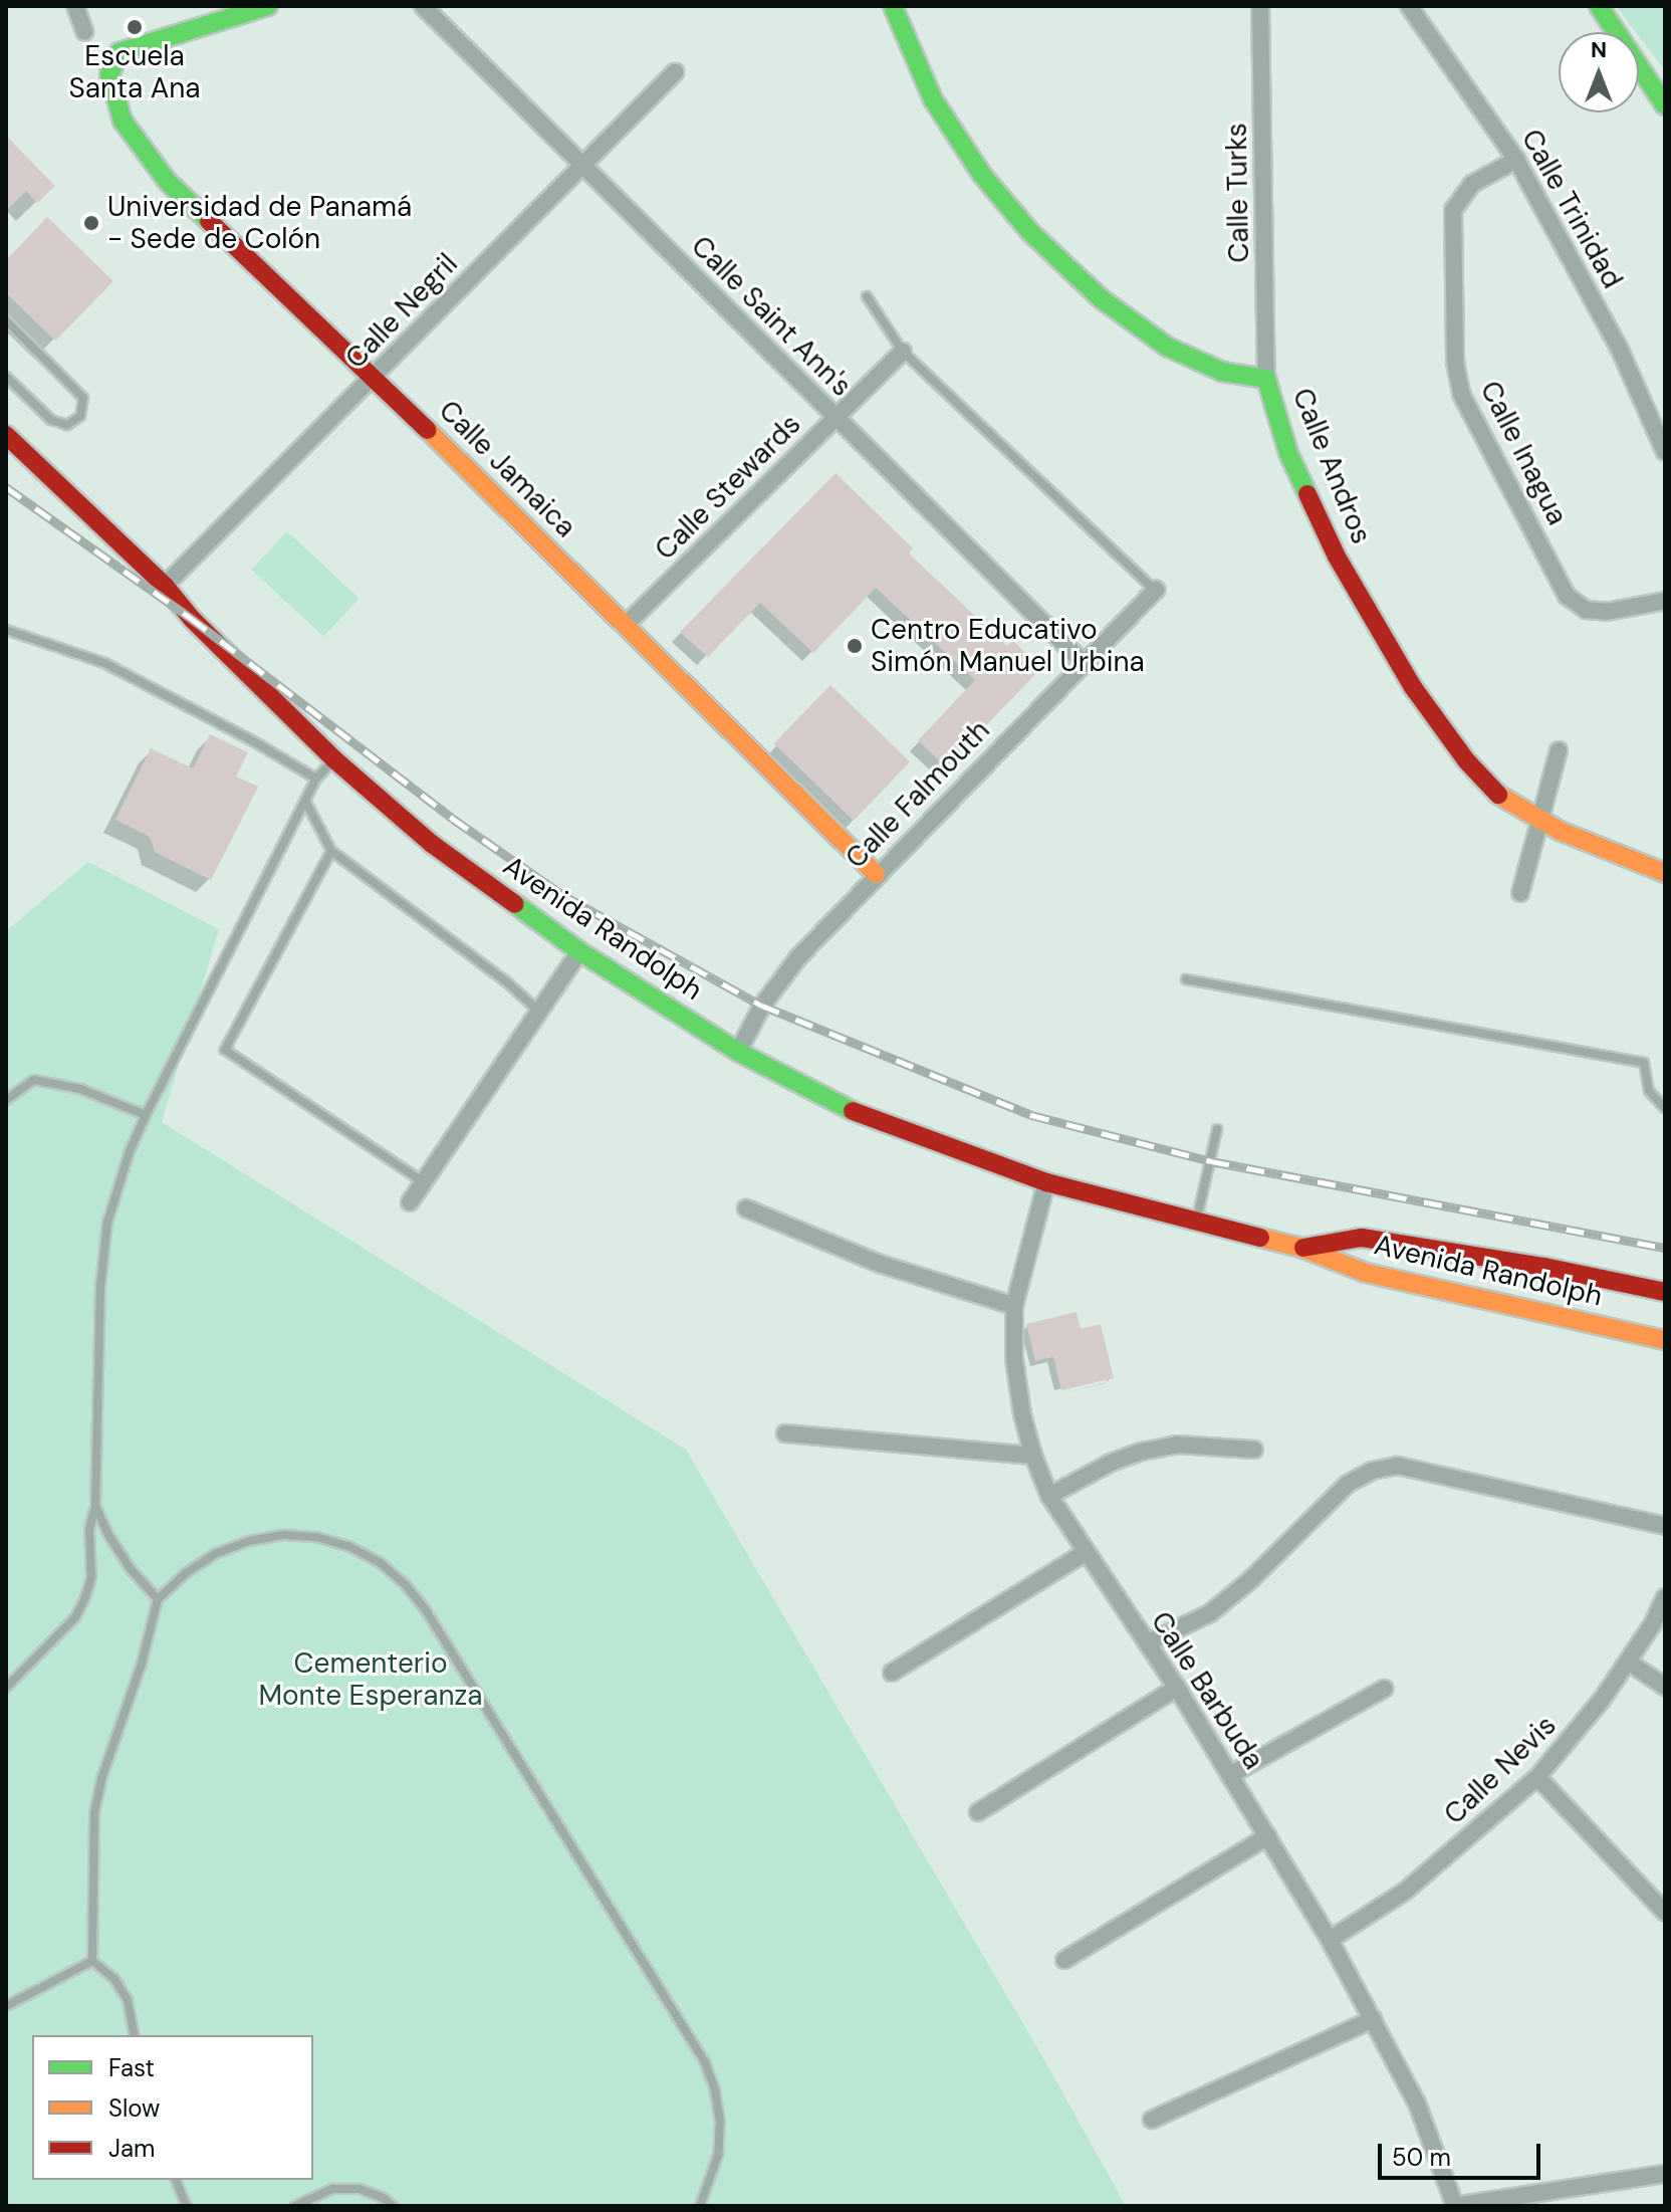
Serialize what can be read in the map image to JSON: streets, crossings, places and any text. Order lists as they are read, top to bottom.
{
  "streets": {
    "street": [
      "Calle Turks",
      "Calle Trinidad",
      "Calle Negril",
      "Calle Saint Ann's",
      "Calle Inagua",
      "Calle Andros",
      "Calle Jamaica",
      "Calle Stewards",
      "Calle Falmouth",
      "Avenida Randolph",
      "Calle Barbuda",
      "Calle Nevis"
    ]
  },
  "crossings": [
    ["Calle Turks", "Calle Andros"],
    ["Calle Trinidad", "Calle Inagua"],
    ["Calle Negril", "Calle Saint Ann's"],
    ["Calle Negril", "Calle Jamaica"],
    ["Calle Negril", "Avenida Randolph"],
    ["Calle Saint Ann's", "Calle Stewards"],
    ["Calle Saint Ann's", "Calle Falmouth"],
    ["Calle Jamaica", "Calle Stewards"],
    ["Calle Jamaica", "Calle Falmouth"],
    ["Calle Falmouth", "Avenida Randolph"],
    ["Avenida Randolph", "Calle Barbuda"],
    ["Calle Barbuda", "Calle Nevis"]
  ],
  "parks": ["Cementerio Monte Esperanza"],
  "places": ["Escuela Santa Ana", "Universidad de Panamá - Sede de Colón", "Centro Educativo Simón Manuel Urbina"],
  "legend": ["Fast", "Slow", "Jam"],
  "scale_bar": "50 m",
  "north": "top"
}
